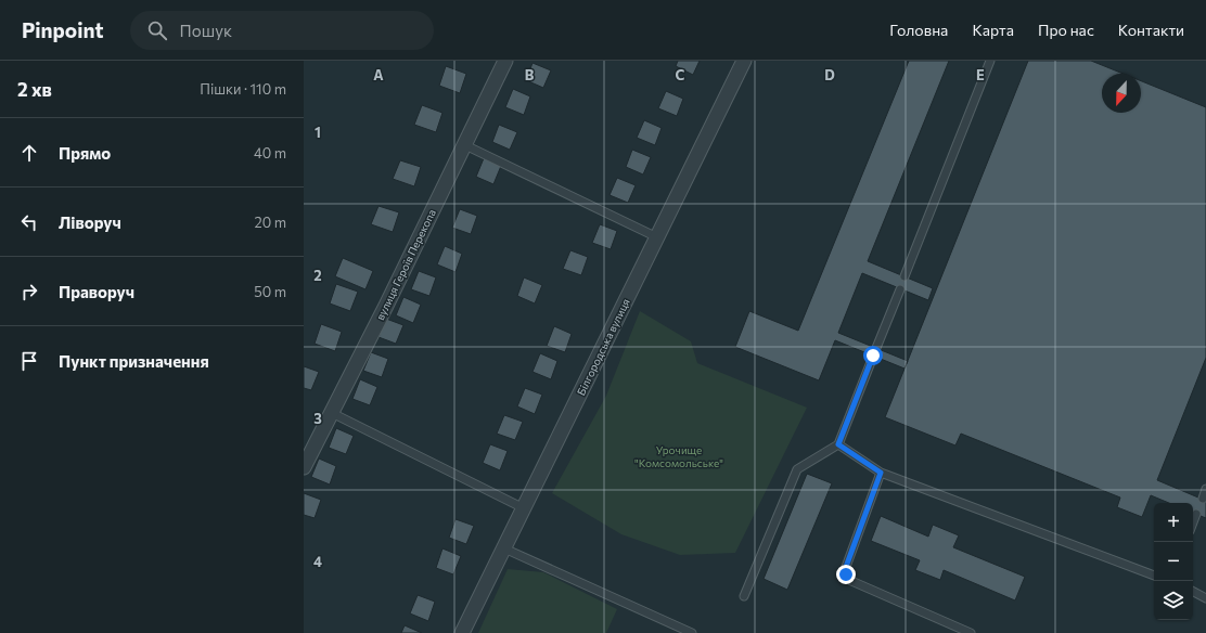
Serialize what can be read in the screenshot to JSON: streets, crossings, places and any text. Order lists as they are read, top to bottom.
{
  "streets": {
    "street": ["вулиця Героїв Перекопа", "Білгородська вулиця"]
  },
  "parks": ["Урочище \"Комсомольське\""],
  "north": "bottom",
  "page": {
    "header": "Pinpoint",
    "search": "Пошук",
    "nav": [
      "Головна",
      "Карта",
      "Про нас",
      "Контакти"
    ],
    "heading": ["2 хв", "Пішки · 110 m"],
    "list": [
      ["Прямо", "40 m"],
      ["Ліворуч", "20 m"],
      ["Праворуч", "50 m"],
      "Пункт призначення"
    ],
    "map_buttons": ["+", "−"]
  },
  "grid": {
    "columns": [
      "A",
      "B",
      "C",
      "D",
      "E"
    ],
    "rows": [
      "1",
      "2",
      "3",
      "4"
    ]
  }
}
